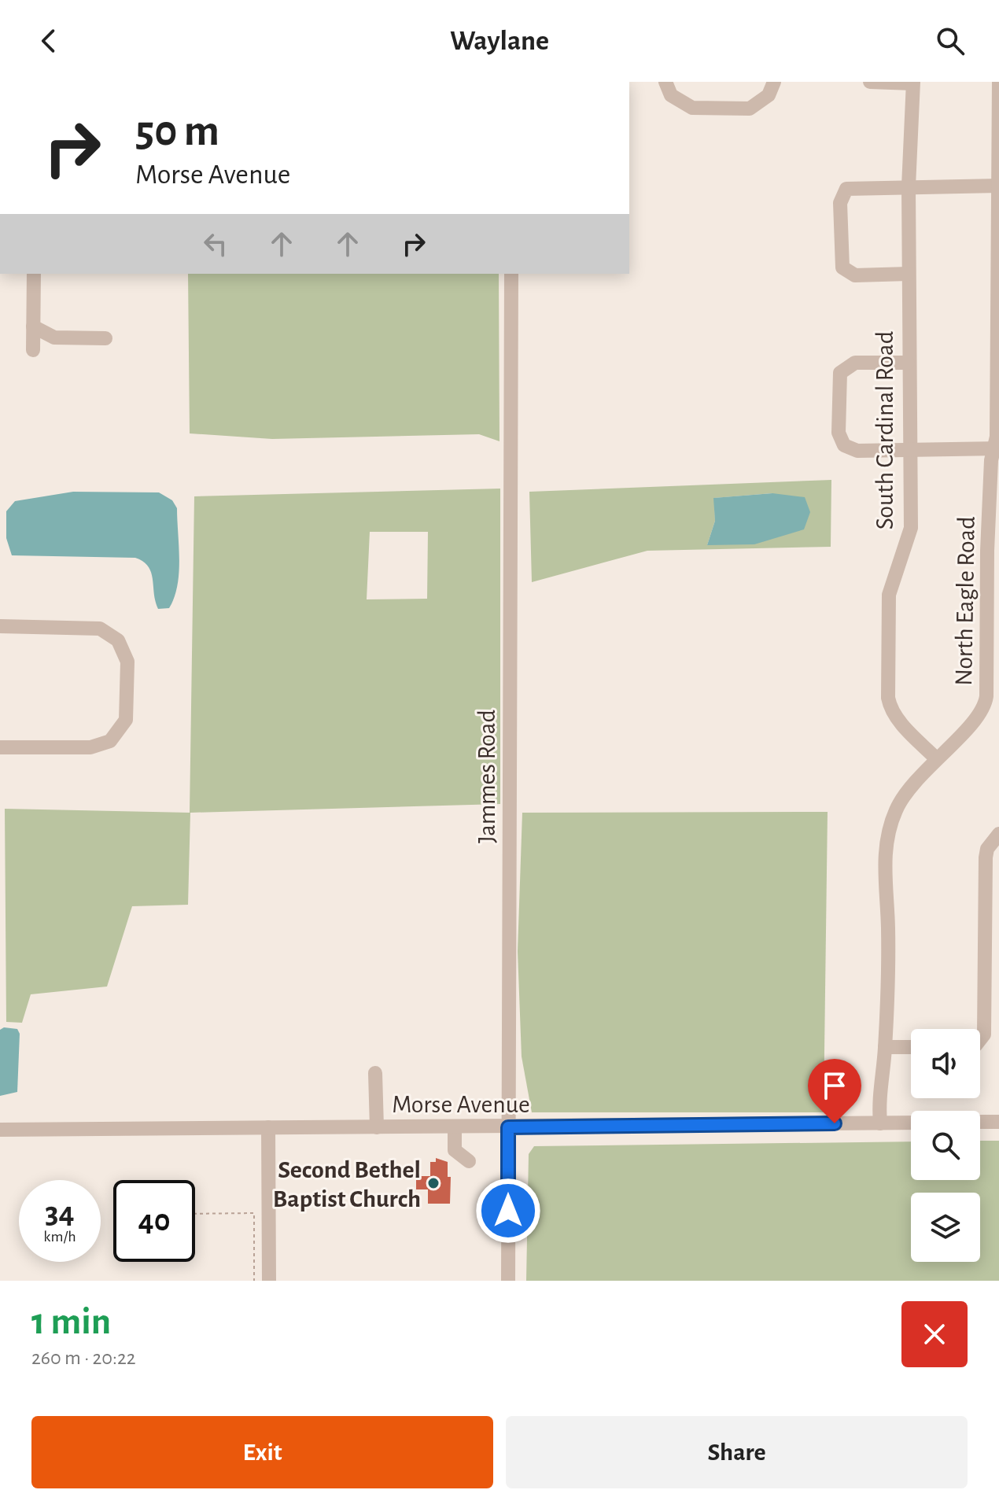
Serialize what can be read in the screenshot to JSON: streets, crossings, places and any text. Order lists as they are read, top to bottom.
{
  "streets": {
    "street": [
      "South Cardinal Road",
      "North Eagle Road",
      "Jammes Road",
      "Morse Avenue"
    ]
  },
  "crossings": [
    ["South Cardinal Road", "North Eagle Road"],
    ["North Eagle Road", "Morse Avenue"],
    ["Jammes Road", "Morse Avenue"]
  ],
  "places": ["Second Bethel Baptist Church"],
  "page": {
    "header": "Waylane",
    "turn": ["50 m", "Morse Avenue"],
    "speed": "34 km/h",
    "limit": "40",
    "heading": ["1 min", "260 m · 20:22"],
    "buttons": ["Exit", "Share"]
  }
}
